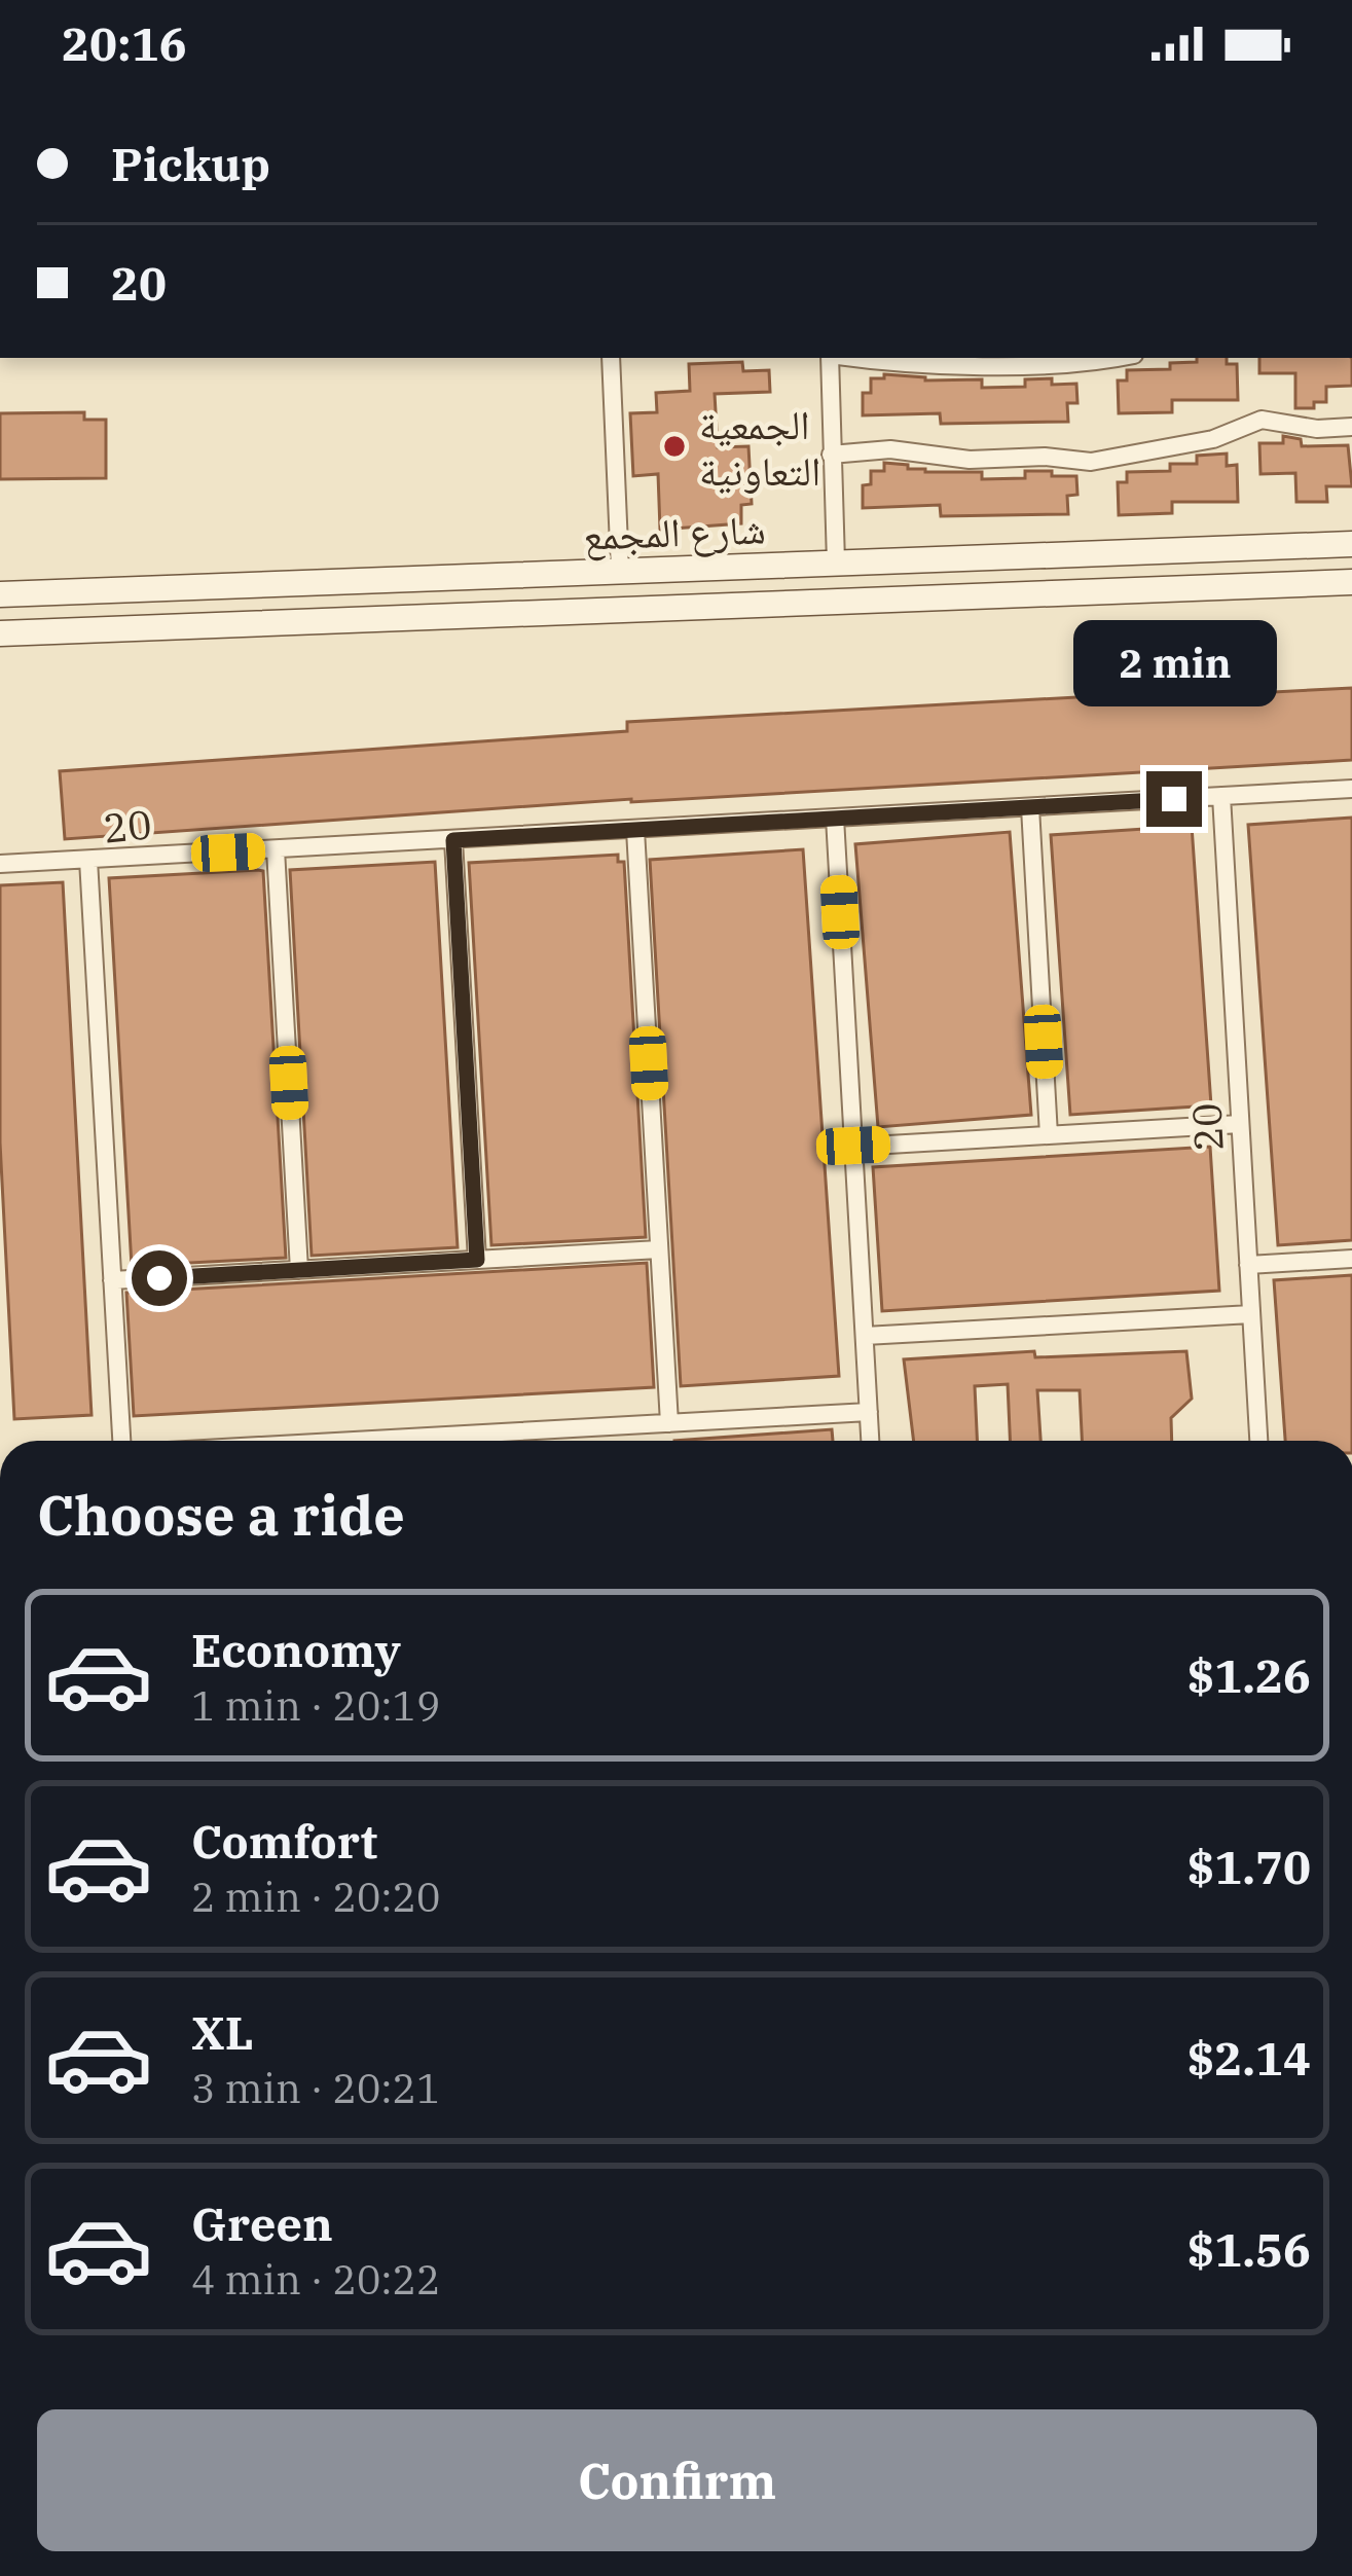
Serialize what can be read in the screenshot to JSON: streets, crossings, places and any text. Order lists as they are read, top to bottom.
{
  "streets": {
    "street": ["شارع المجمع", "20"]
  },
  "places": ["الجمعية التعاونية"],
  "page": {
    "status": "20:16",
    "banner": ["Pickup", "20"],
    "bubble": "2 min",
    "heading": "Choose a ride",
    "list": [
      {
        "name": "Economy",
        "note": "1 min · 20:19",
        "value": "$1.26"
      },
      {
        "name": "Comfort",
        "note": "2 min · 20:20",
        "value": "$1.70"
      },
      {
        "name": "XL",
        "note": "3 min · 20:21",
        "value": "$2.14"
      },
      {
        "name": "Green",
        "note": "4 min · 20:22",
        "value": "$1.56"
      }
    ],
    "buttons": "Confirm"
  }
}
